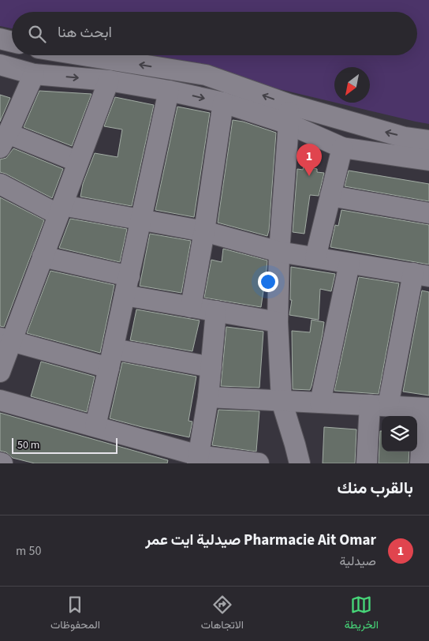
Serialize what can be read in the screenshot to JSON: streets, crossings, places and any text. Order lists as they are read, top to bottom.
{
  "scale_bar": "50 m",
  "north": "bottom left",
  "page": {
    "search": "ابحث هنا",
    "pins": "1",
    "scale": "50 m",
    "heading": "بالقرب منك",
    "list": [
      {
        "mark": "1",
        "name": "Pharmacie Ait Omar صيدلية ايت عمر",
        "note": "صيدلية",
        "value": "50 m"
      }
    ],
    "nav": ["الخريطة", "الاتجاهات", "المحفوظات"]
  }
}
